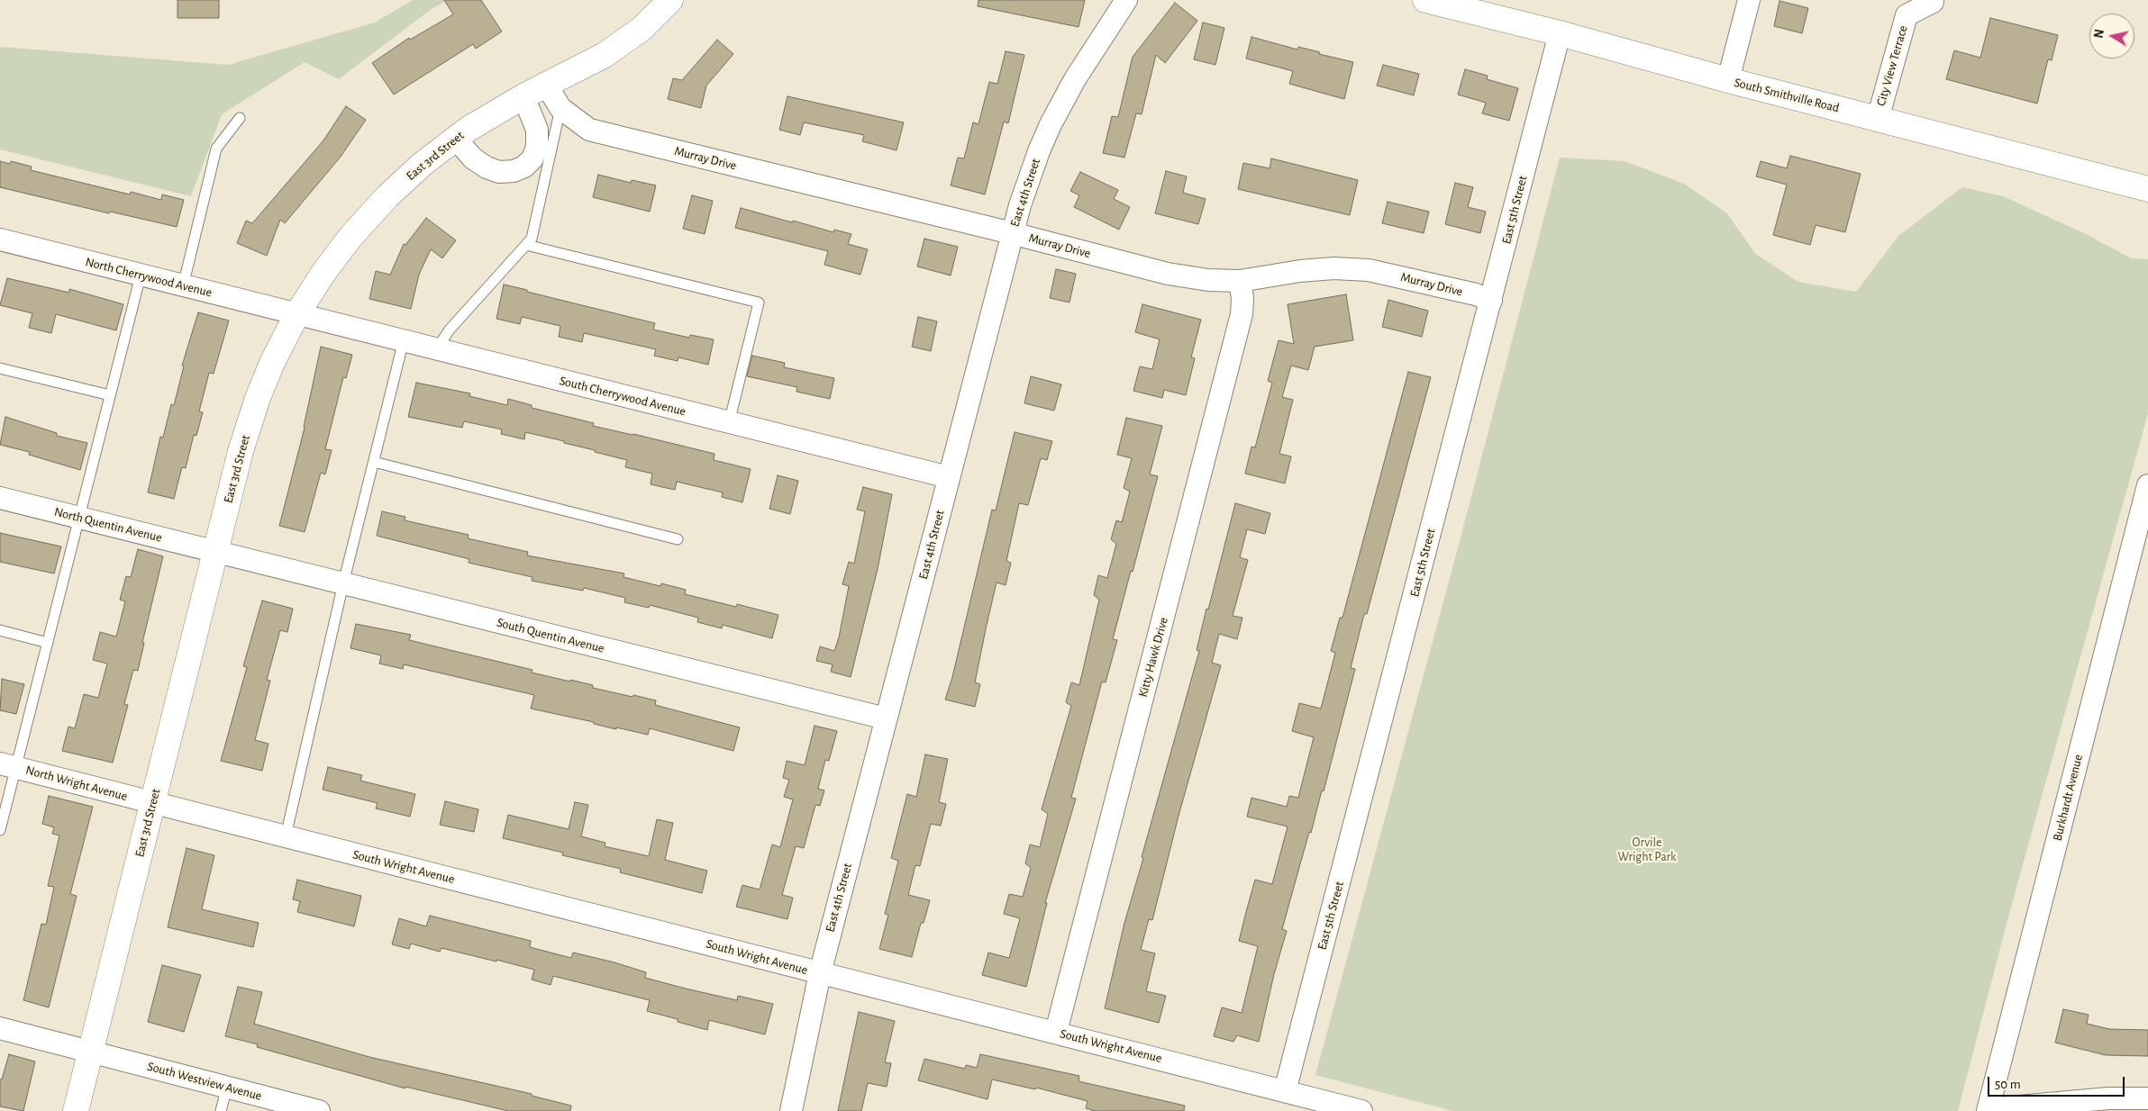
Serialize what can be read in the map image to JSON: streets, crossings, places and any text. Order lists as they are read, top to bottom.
{
  "streets": {
    "main road": ["South Smithville Road", "East 3rd Street"],
    "street": [
      "City View Terrace",
      "Murray Drive",
      "East 4th Street",
      "East 5th Street",
      "North Cherrywood Avenue",
      "South Cherrywood Avenue",
      "North Quentin Avenue",
      "South Quentin Avenue",
      "Kitty Hawk Drive",
      "North Wright Avenue",
      "Burkhardt Avenue",
      "South Wright Avenue",
      "South Westview Avenue"
    ]
  },
  "crossings": [
    ["City View Terrace", "South Smithville Road"],
    ["South Smithville Road", "East 5th Street"],
    ["East 3rd Street", "Murray Drive"],
    ["East 3rd Street", "North Cherrywood Avenue"],
    ["East 3rd Street", "South Cherrywood Avenue"],
    ["East 3rd Street", "North Quentin Avenue"],
    ["East 3rd Street", "South Quentin Avenue"],
    ["East 3rd Street", "North Wright Avenue"],
    ["East 3rd Street", "South Wright Avenue"],
    ["East 3rd Street", "South Westview Avenue"],
    ["Murray Drive", "East 4th Street"],
    ["Murray Drive", "East 5th Street"],
    ["Murray Drive", "Kitty Hawk Drive"],
    ["East 4th Street", "South Cherrywood Avenue"],
    ["East 4th Street", "South Quentin Avenue"],
    ["East 4th Street", "South Wright Avenue"],
    ["East 5th Street", "South Wright Avenue"],
    ["North Cherrywood Avenue", "South Cherrywood Avenue"],
    ["North Quentin Avenue", "South Quentin Avenue"],
    ["Kitty Hawk Drive", "South Wright Avenue"],
    ["North Wright Avenue", "South Wright Avenue"]
  ],
  "parks": ["Orvile Wright Park"],
  "scale_bar": "50 m",
  "north": "left"
}
